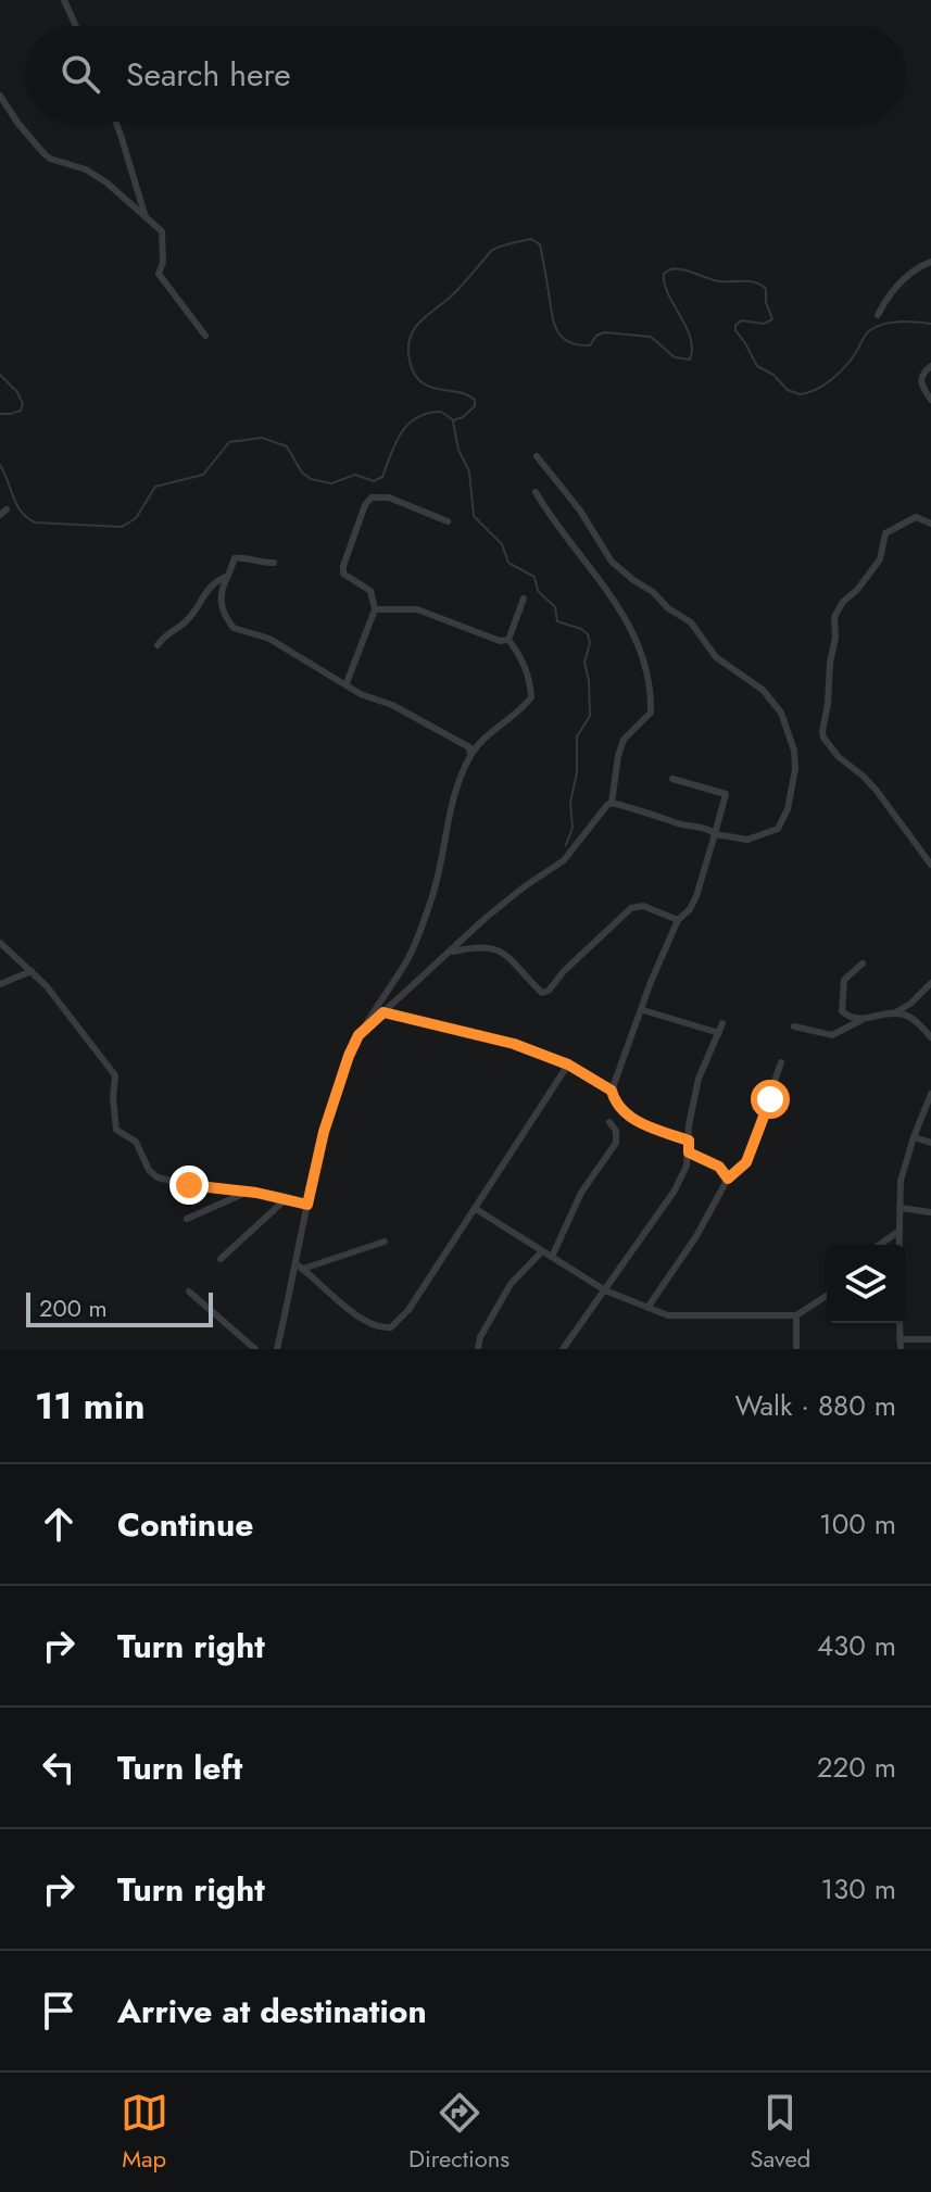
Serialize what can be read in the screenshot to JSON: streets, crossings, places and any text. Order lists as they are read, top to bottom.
{
  "scale_bar": "200 m",
  "page": {
    "search": "Search here",
    "scale": "200 m",
    "heading": ["11 min", "Walk · 880 m"],
    "list": [
      ["Continue", "100 m"],
      ["Turn right", "430 m"],
      ["Turn left", "220 m"],
      ["Turn right", "130 m"],
      "Arrive at destination"
    ],
    "nav": ["Map", "Directions", "Saved"]
  }
}
